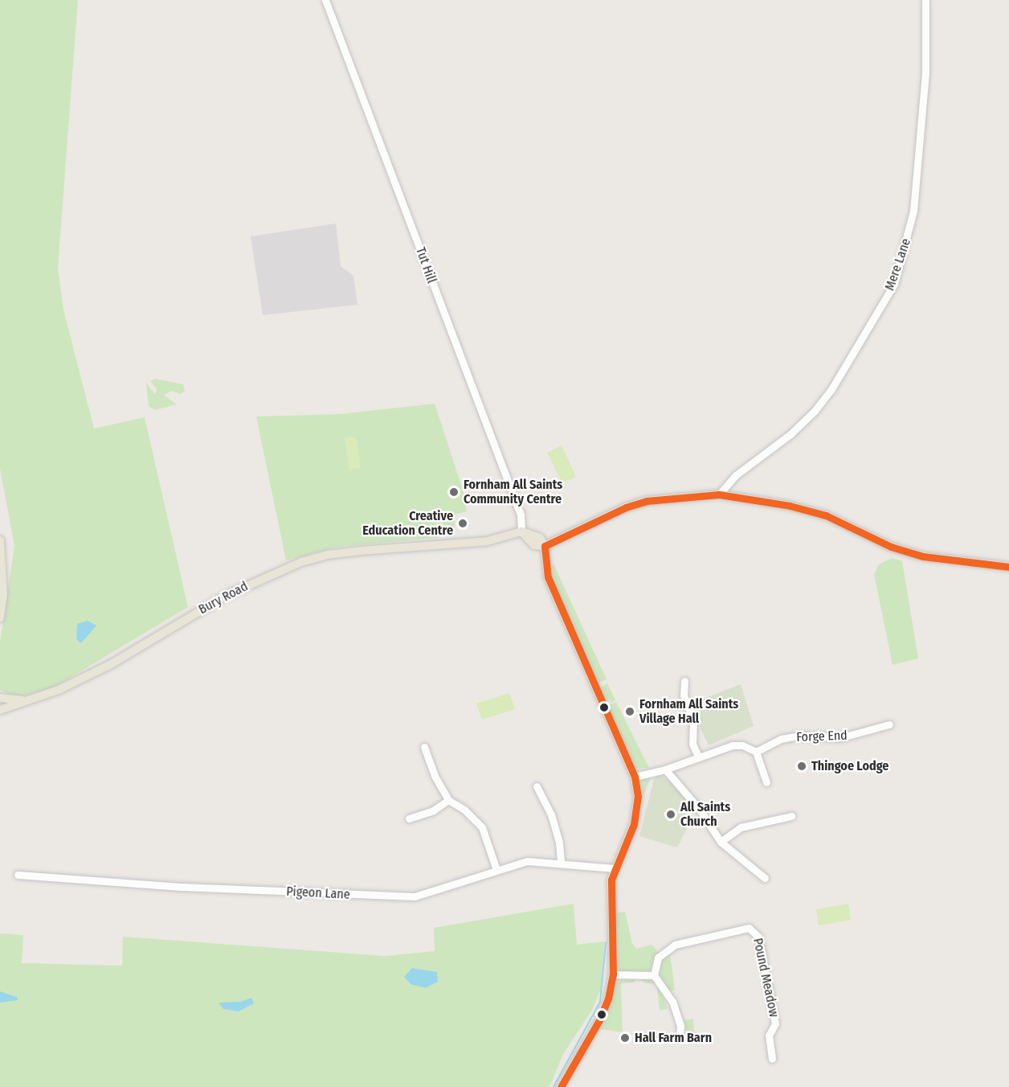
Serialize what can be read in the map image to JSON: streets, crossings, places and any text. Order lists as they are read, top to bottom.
{
  "streets": {
    "main road": ["Bury Road"],
    "street": [
      "Mere Lane",
      "Tut Hill",
      "Forge End",
      "Pigeon Lane",
      "Pound Meadow"
    ]
  },
  "crossings": [
    ["Tut Hill", "Bury Road"]
  ],
  "places": [
    "Fornham All Saints Community Centre",
    "Creative Education Centre",
    "Fornham All Saints Village Hall",
    "Thingoe Lodge",
    "All Saints Church",
    "Hall Farm Barn"
  ]
}
